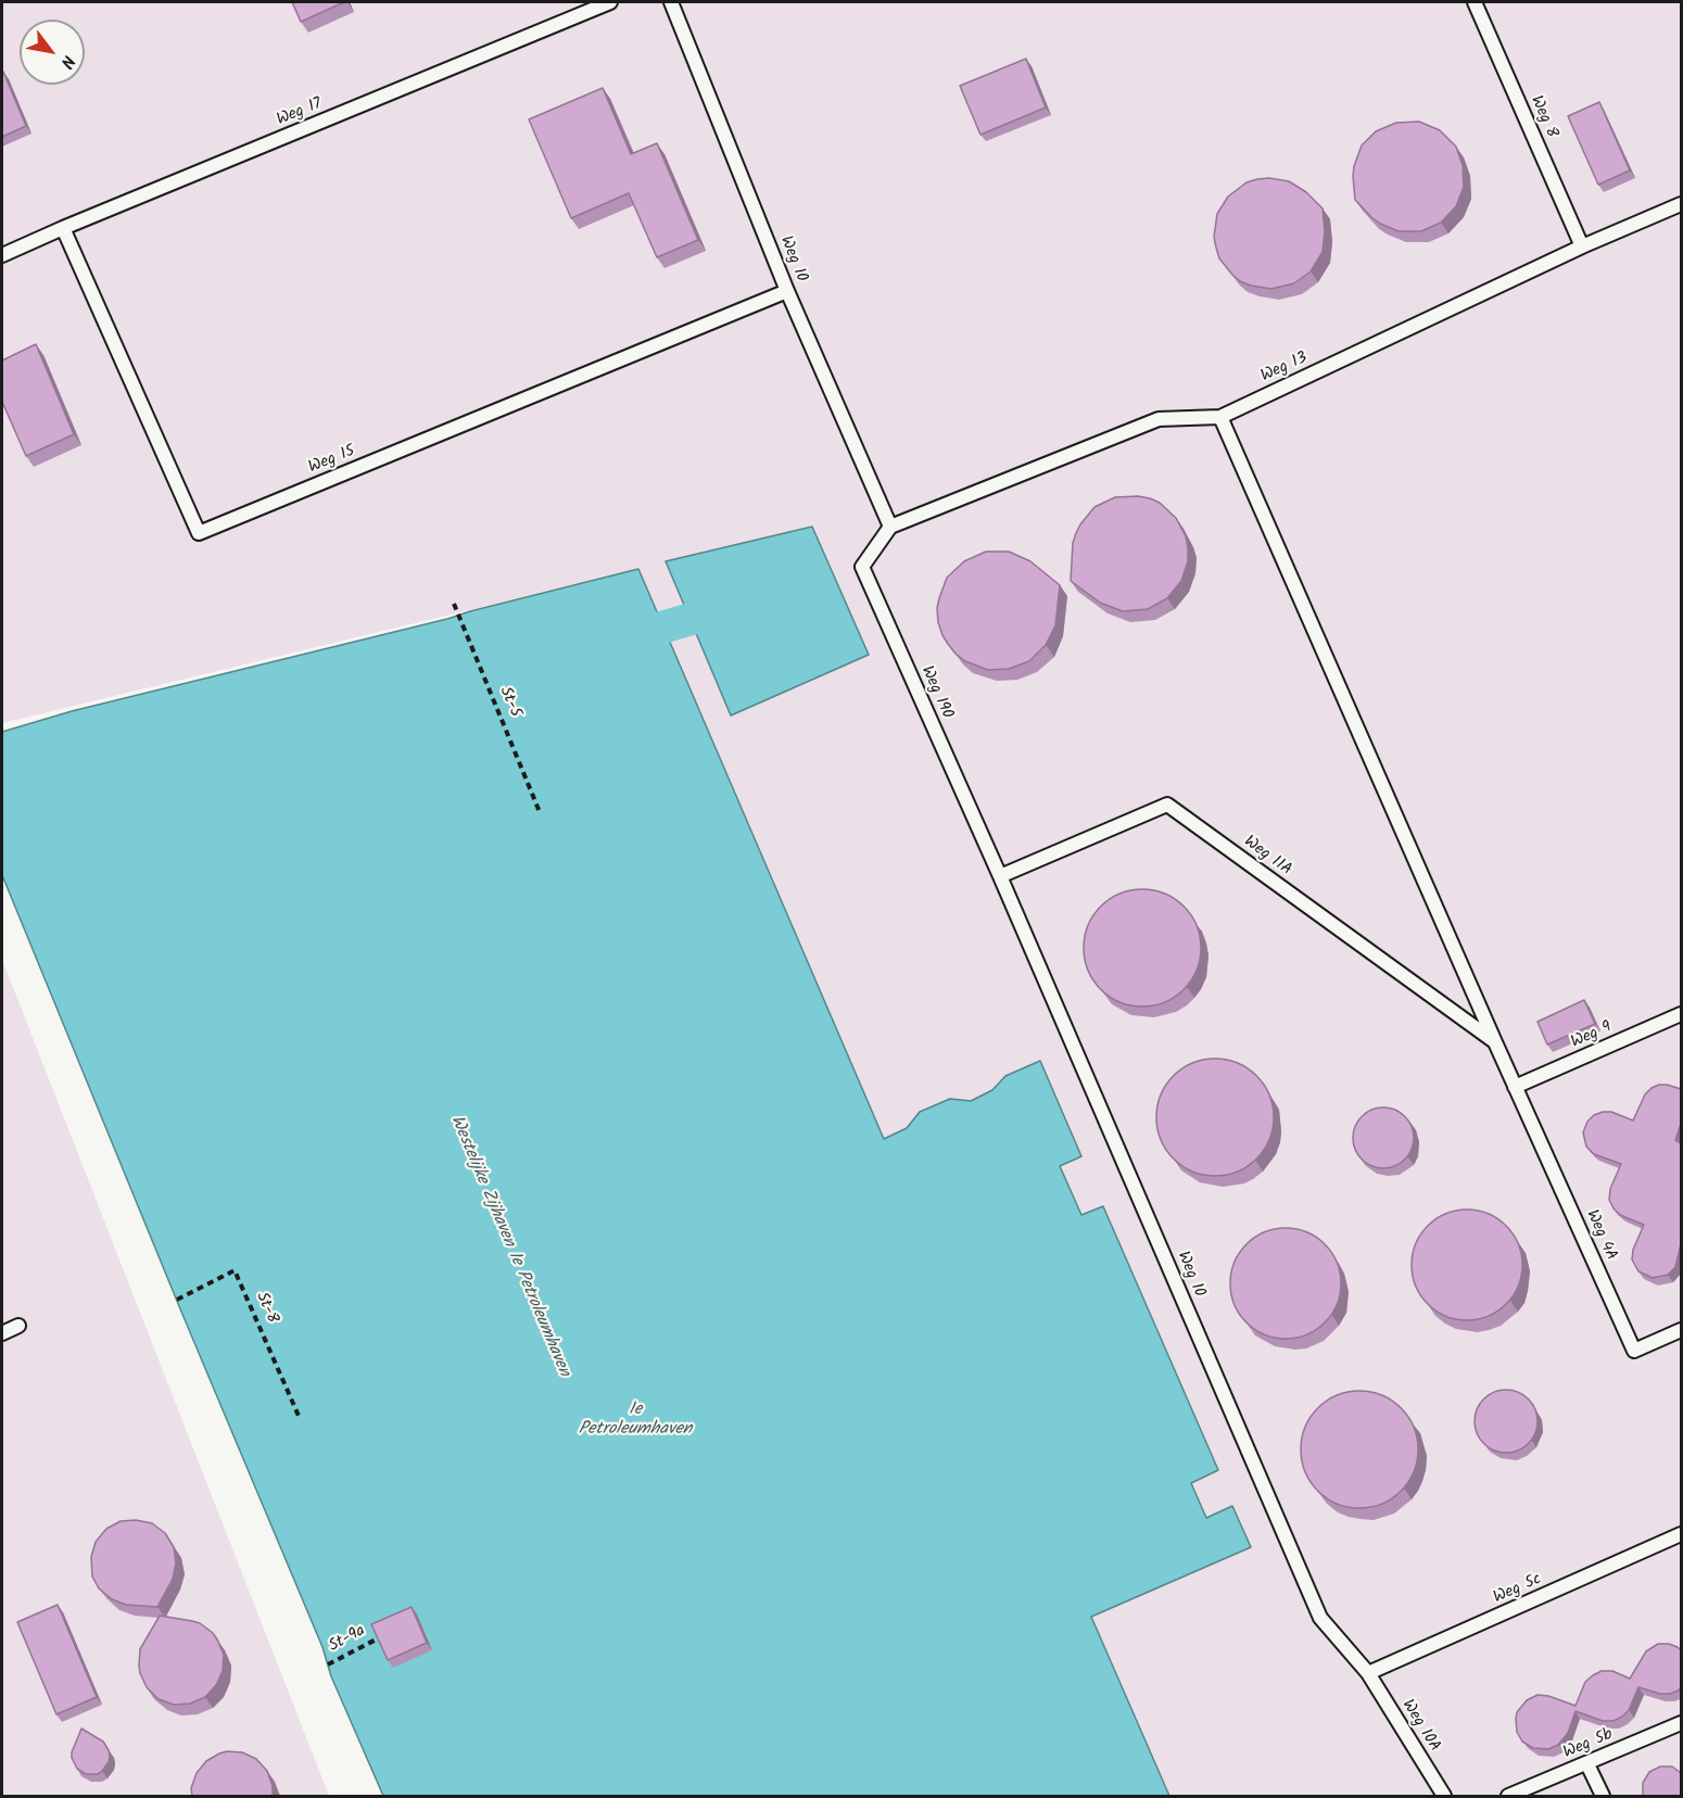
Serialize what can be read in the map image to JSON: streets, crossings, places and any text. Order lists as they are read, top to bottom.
{
  "streets": {
    "lane": [
      "Weg 17",
      "Weg 8",
      "Weg 10",
      "Weg 13",
      "Weg 15",
      "Weg 190",
      "Weg 11A",
      "Weg 9",
      "Weg 4A",
      "Weg 5c",
      "Weg 10A",
      "Weg 5b"
    ],
    "path": ["St-5", "St-8", "St-9a"]
  },
  "crossings": [
    ["Weg 17", "Weg 15"],
    ["Weg 8", "Weg 13"],
    ["Weg 10", "Weg 13"],
    ["Weg 10", "Weg 15"],
    ["Weg 10", "Weg 190"],
    ["Weg 10", "Weg 11A"],
    ["Weg 10", "Weg 5c"],
    ["Weg 10", "Weg 10A"],
    ["Weg 13", "Weg 190"],
    ["Weg 190", "Weg 11A"],
    ["Weg 9", "Weg 4A"],
    ["Weg 5c", "Weg 10A"]
  ],
  "water": ["Westelijke Zijhaven 1e Petroleumhaven", "1e Petroleumhaven"],
  "north": "bottom right"
}
